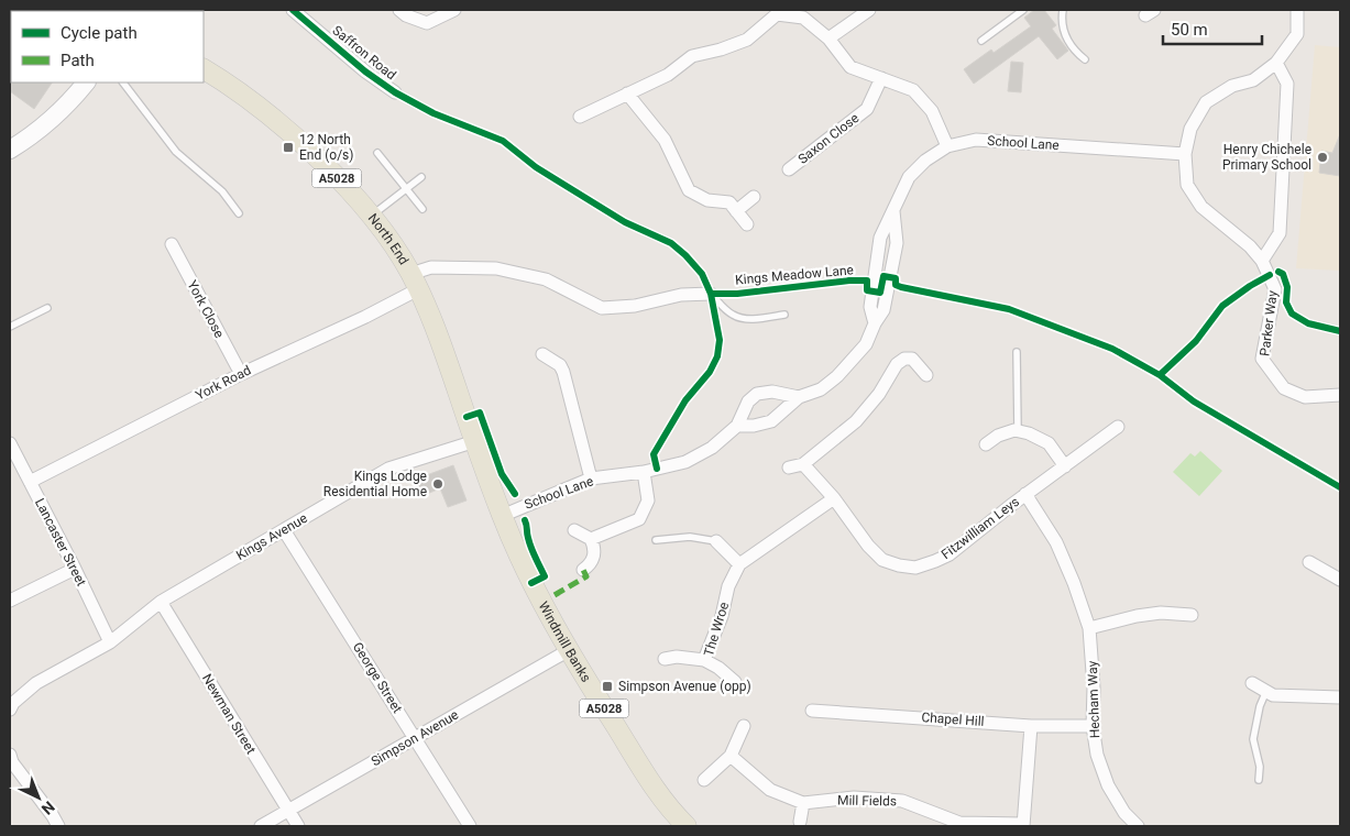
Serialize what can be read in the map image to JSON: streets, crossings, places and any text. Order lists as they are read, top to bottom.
{
  "streets": {
    "main road": ["A5028", "North End", "Windmill Banks"],
    "street": [
      "Saffron Road",
      "Saxon Close",
      "School Lane",
      "York Close",
      "Parker Way",
      "York Road",
      "Fitzwilliam Leys",
      "Kings Avenue",
      "Lancaster Street",
      "The Wroe",
      "George Street",
      "Hecham Way",
      "Newman Street",
      "Chapel Hill",
      "Simpson Avenue",
      "Mill Fields"
    ],
    "cycle path": ["Kings Meadow Lane"]
  },
  "crossings": [
    ["School Lane", "Windmill Banks"],
    ["North End", "York Road"],
    ["North End", "Kings Avenue"],
    ["North End", "Windmill Banks"],
    ["York Close", "York Road"],
    ["York Road", "Lancaster Street"],
    ["Fitzwilliam Leys", "Hecham Way"],
    ["Kings Avenue", "Lancaster Street"],
    ["Kings Avenue", "Windmill Banks"],
    ["Kings Avenue", "George Street"],
    ["Kings Avenue", "Newman Street"],
    ["Windmill Banks", "Simpson Avenue"],
    ["George Street", "Simpson Avenue"],
    ["Hecham Way", "Chapel Hill"],
    ["Newman Street", "Simpson Avenue"]
  ],
  "places": {
    "transit": ["12 North End (o/s)", "Simpson Avenue (opp)"],
    "other": ["Henry Chichele Primary School", "Kings Lodge Residential Home"]
  },
  "legend": ["Cycle path", "Path"],
  "scale_bar": "50 m",
  "north": "bottom right"
}
